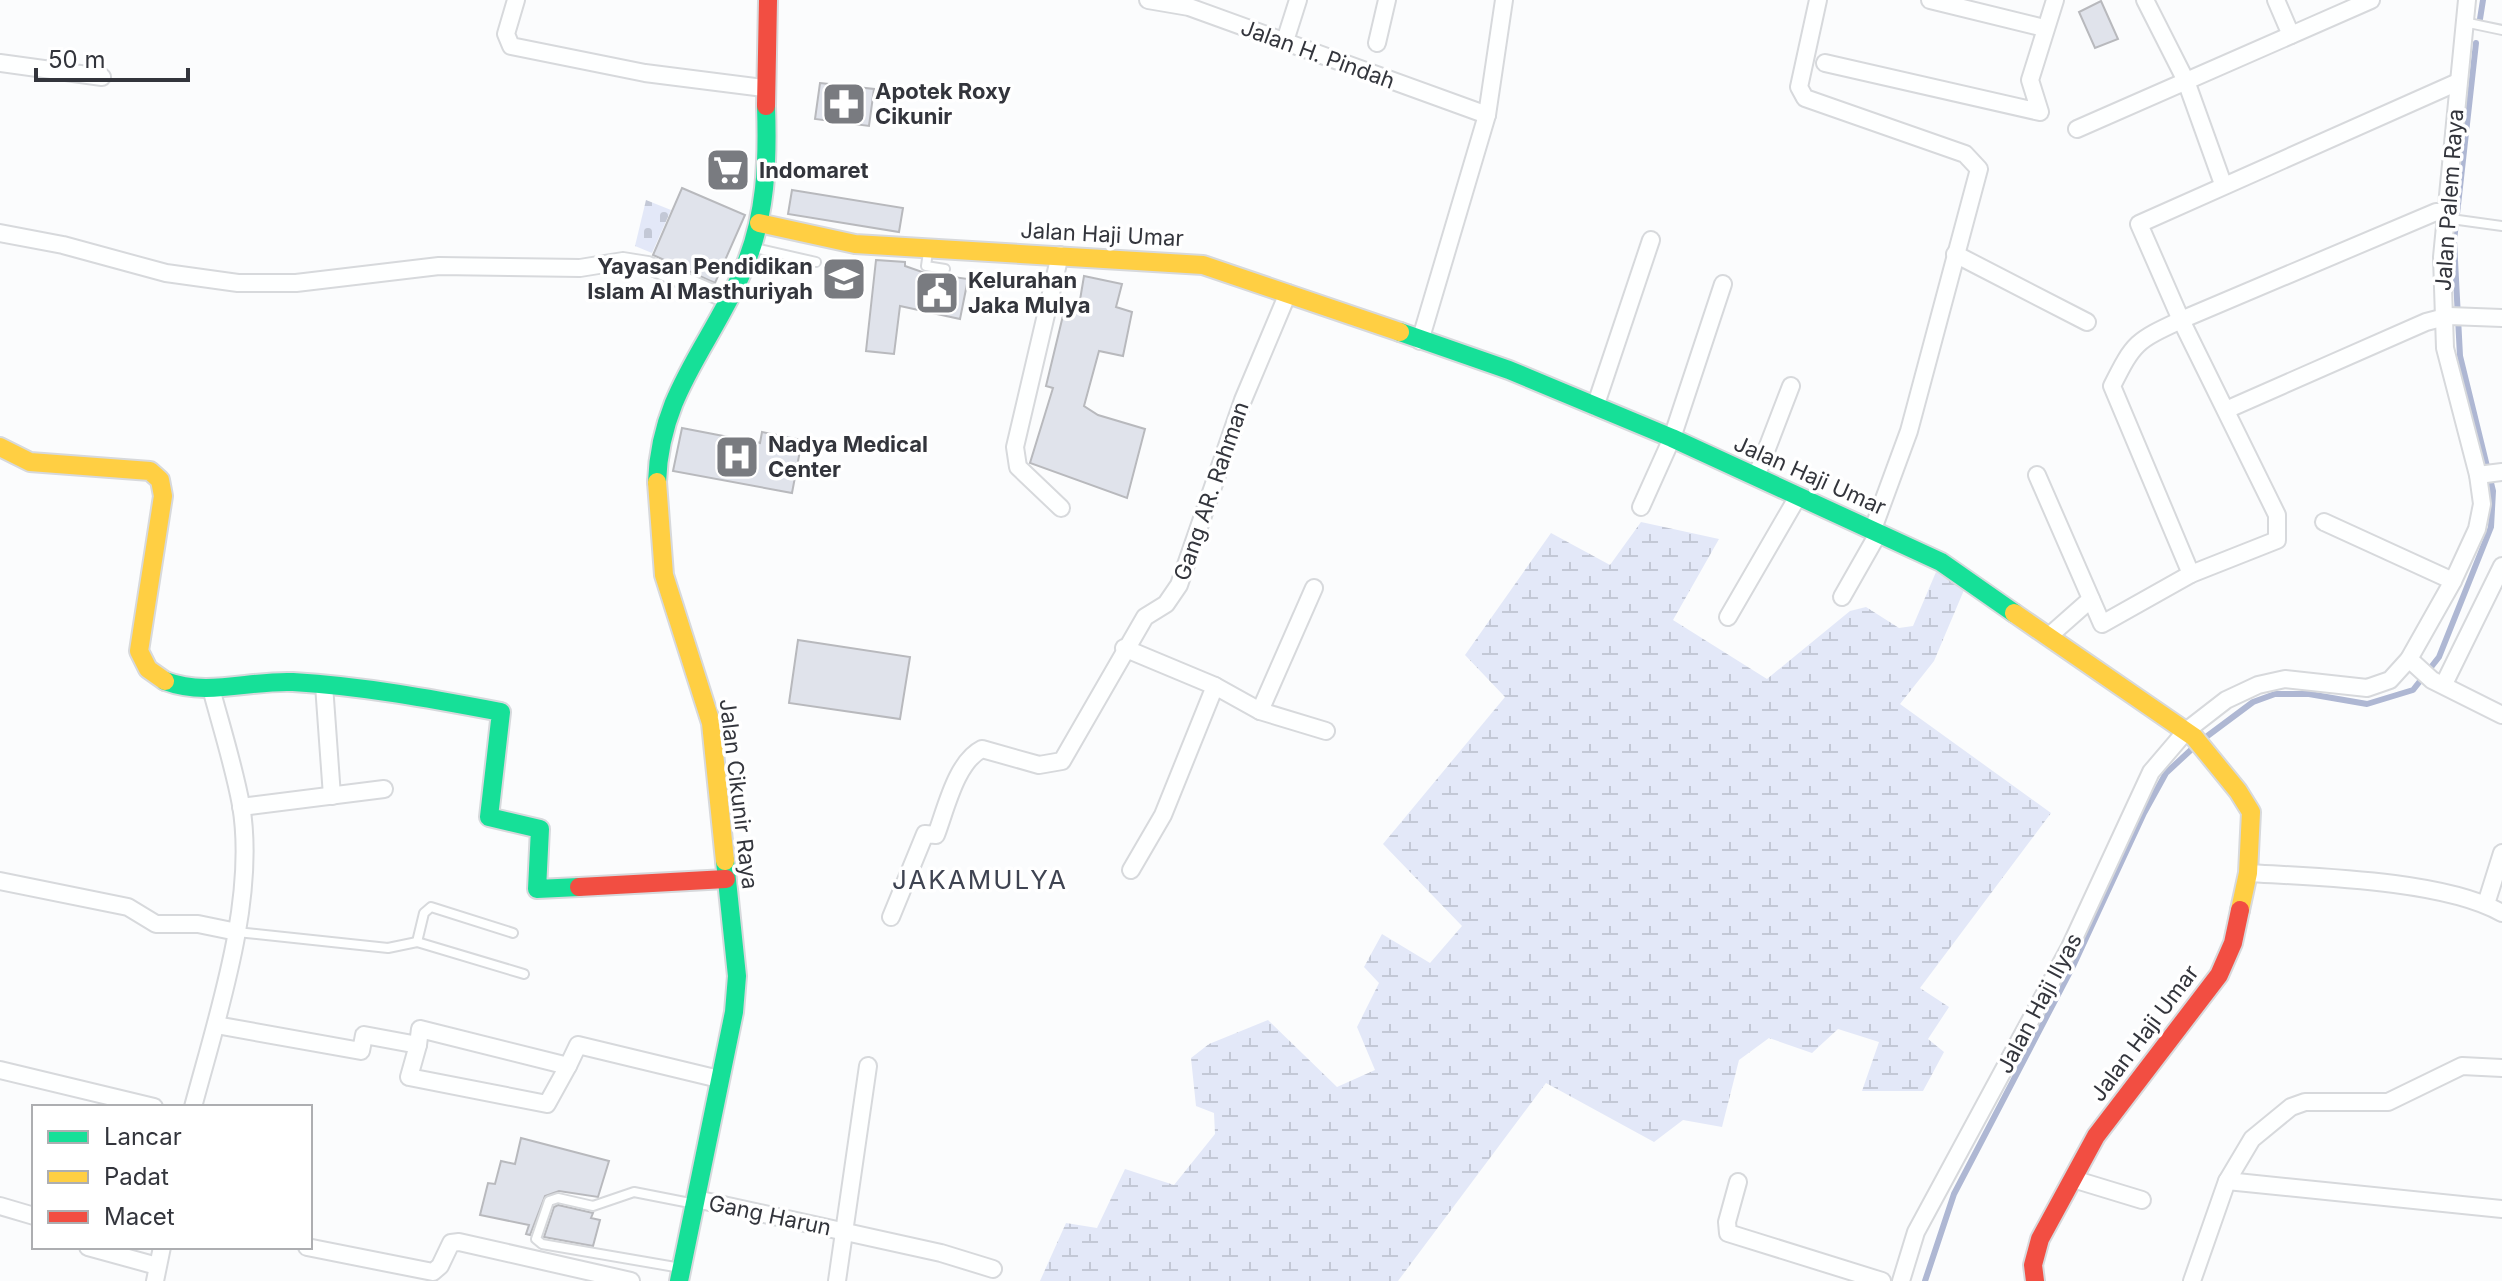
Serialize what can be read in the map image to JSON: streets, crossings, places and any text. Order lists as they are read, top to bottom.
{
  "streets": {
    "street": [
      "Jalan H. Pindah",
      "Jalan Palem Raya",
      "Jalan Haji Umar",
      "Gang AR. Rahman",
      "Jalan Cikunir Raya",
      "Jalan Haji Ilyas",
      "Gang Harun"
    ]
  },
  "crossings": [
    ["Jalan Palem Raya", "Jalan Haji Umar"],
    ["Jalan Palem Raya", "Jalan Haji Ilyas"],
    ["Jalan Haji Umar", "Gang AR. Rahman"],
    ["Jalan Haji Umar", "Jalan Cikunir Raya"],
    ["Jalan Haji Umar", "Jalan Haji Ilyas"],
    ["Jalan Cikunir Raya", "Gang Harun"]
  ],
  "districts": ["JAKAMULYA"],
  "places": {
    "pharmacy": ["Apotek Roxy Cikunir"],
    "supermarket": ["Indomaret"],
    "school or university": ["Yayasan Pendidikan Islam Al Masthuriyah"],
    "public building": ["Kelurahan Jaka Mulya"],
    "hospital": ["Nadya Medical Center"]
  },
  "legend": ["Lancar", "Padat", "Macet"],
  "scale_bar": "50 m"
}
